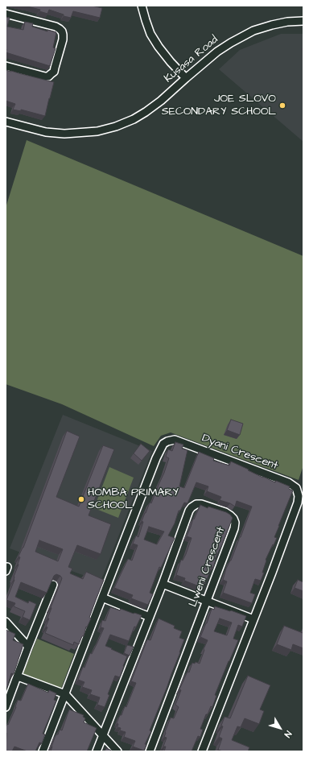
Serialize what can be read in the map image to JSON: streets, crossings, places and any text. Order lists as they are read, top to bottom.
{
  "streets": {
    "street": ["Kusasa Road", "Dyani Crescent", "Lweni Crescent"]
  },
  "places": ["JOE SLOVO SECONDARY SCHOOL", "HOMBA PRIMARY SCHOOL"],
  "north": "bottom right"
}
